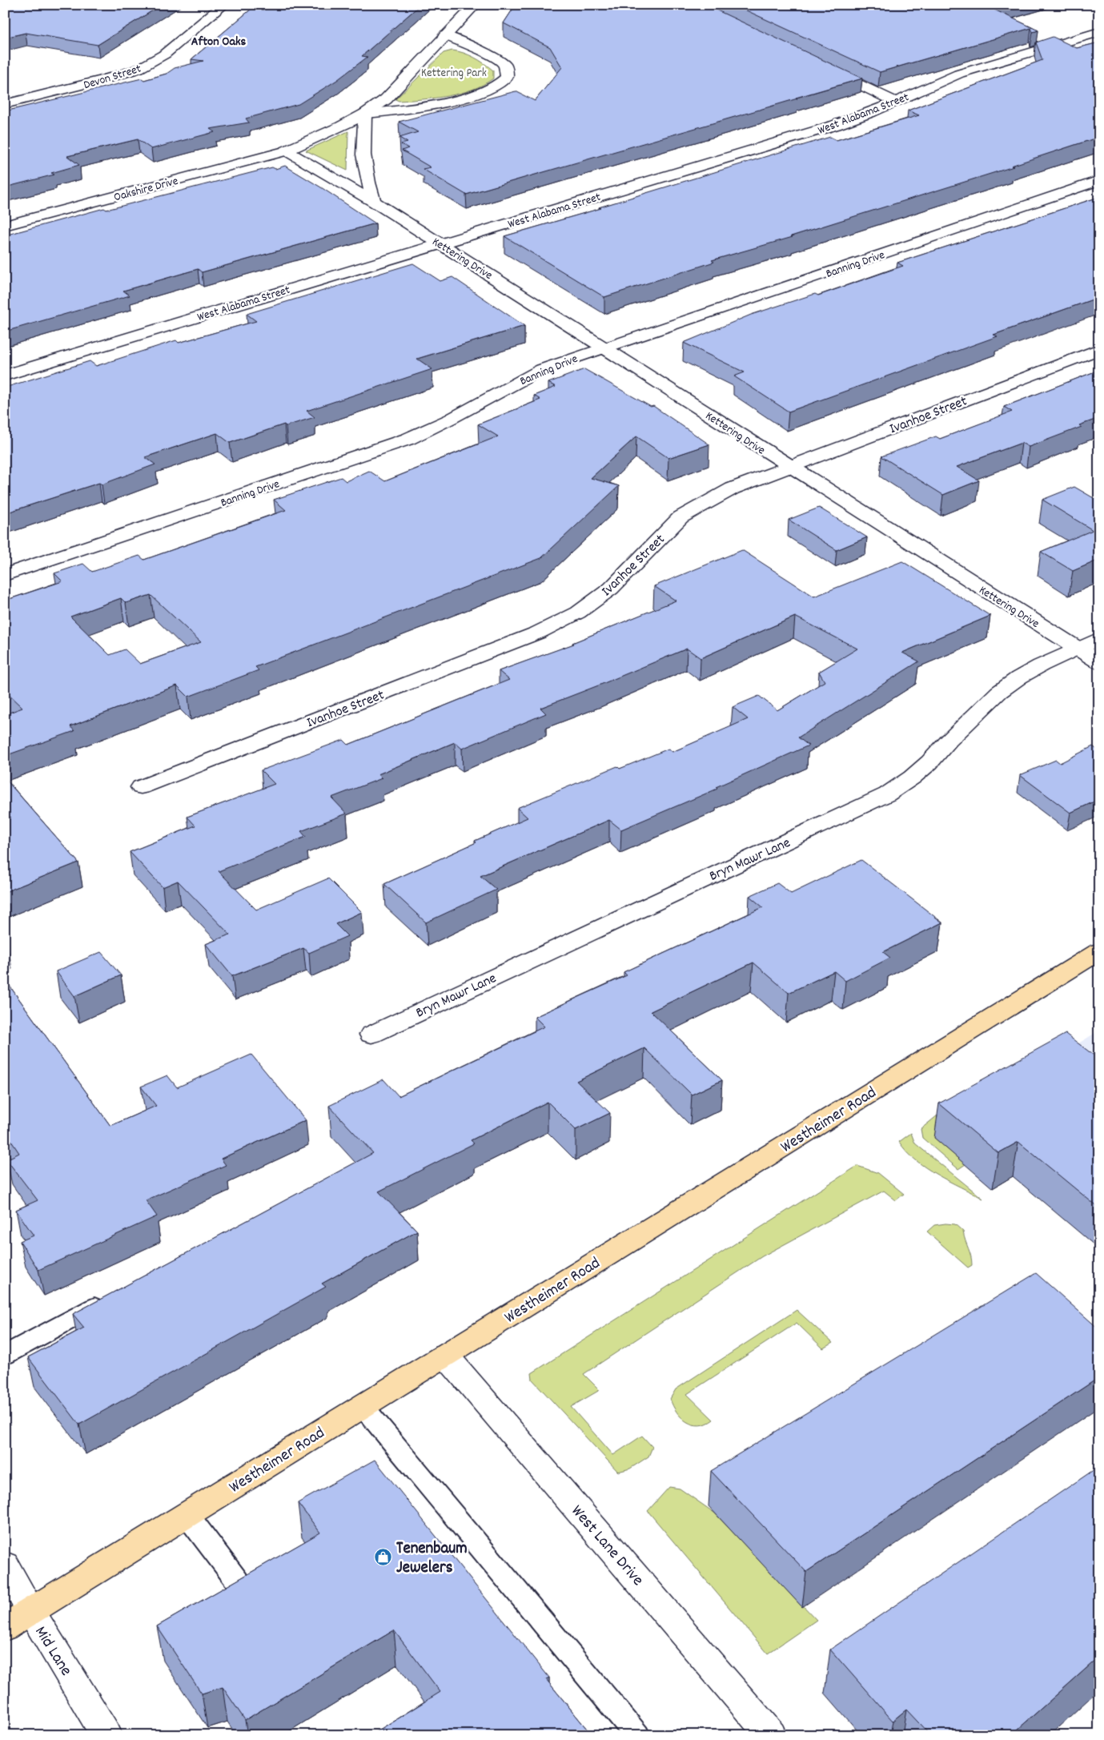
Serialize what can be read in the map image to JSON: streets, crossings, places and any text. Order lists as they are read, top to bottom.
{
  "streets": {
    "main road": ["Westheimer Road"],
    "street": [
      "Devon Street",
      "West Alabama Street",
      "Oakshire Drive",
      "Kettering Drive",
      "Banning Drive",
      "Ivanhoe Street",
      "Bryn Mawr Lane",
      "West Lane Drive",
      "Mid Lane"
    ]
  },
  "crossings": [
    ["West Alabama Street", "Kettering Drive"],
    ["Oakshire Drive", "Kettering Drive"],
    ["Kettering Drive", "Banning Drive"],
    ["Kettering Drive", "Ivanhoe Street"],
    ["Kettering Drive", "Bryn Mawr Lane"],
    ["Westheimer Road", "West Lane Drive"],
    ["Westheimer Road", "Mid Lane"]
  ],
  "districts": ["Afton Oaks"],
  "parks": ["Kettering Park"],
  "places": {
    "shop": ["Tenenbaum Jewelers"]
  }
}
